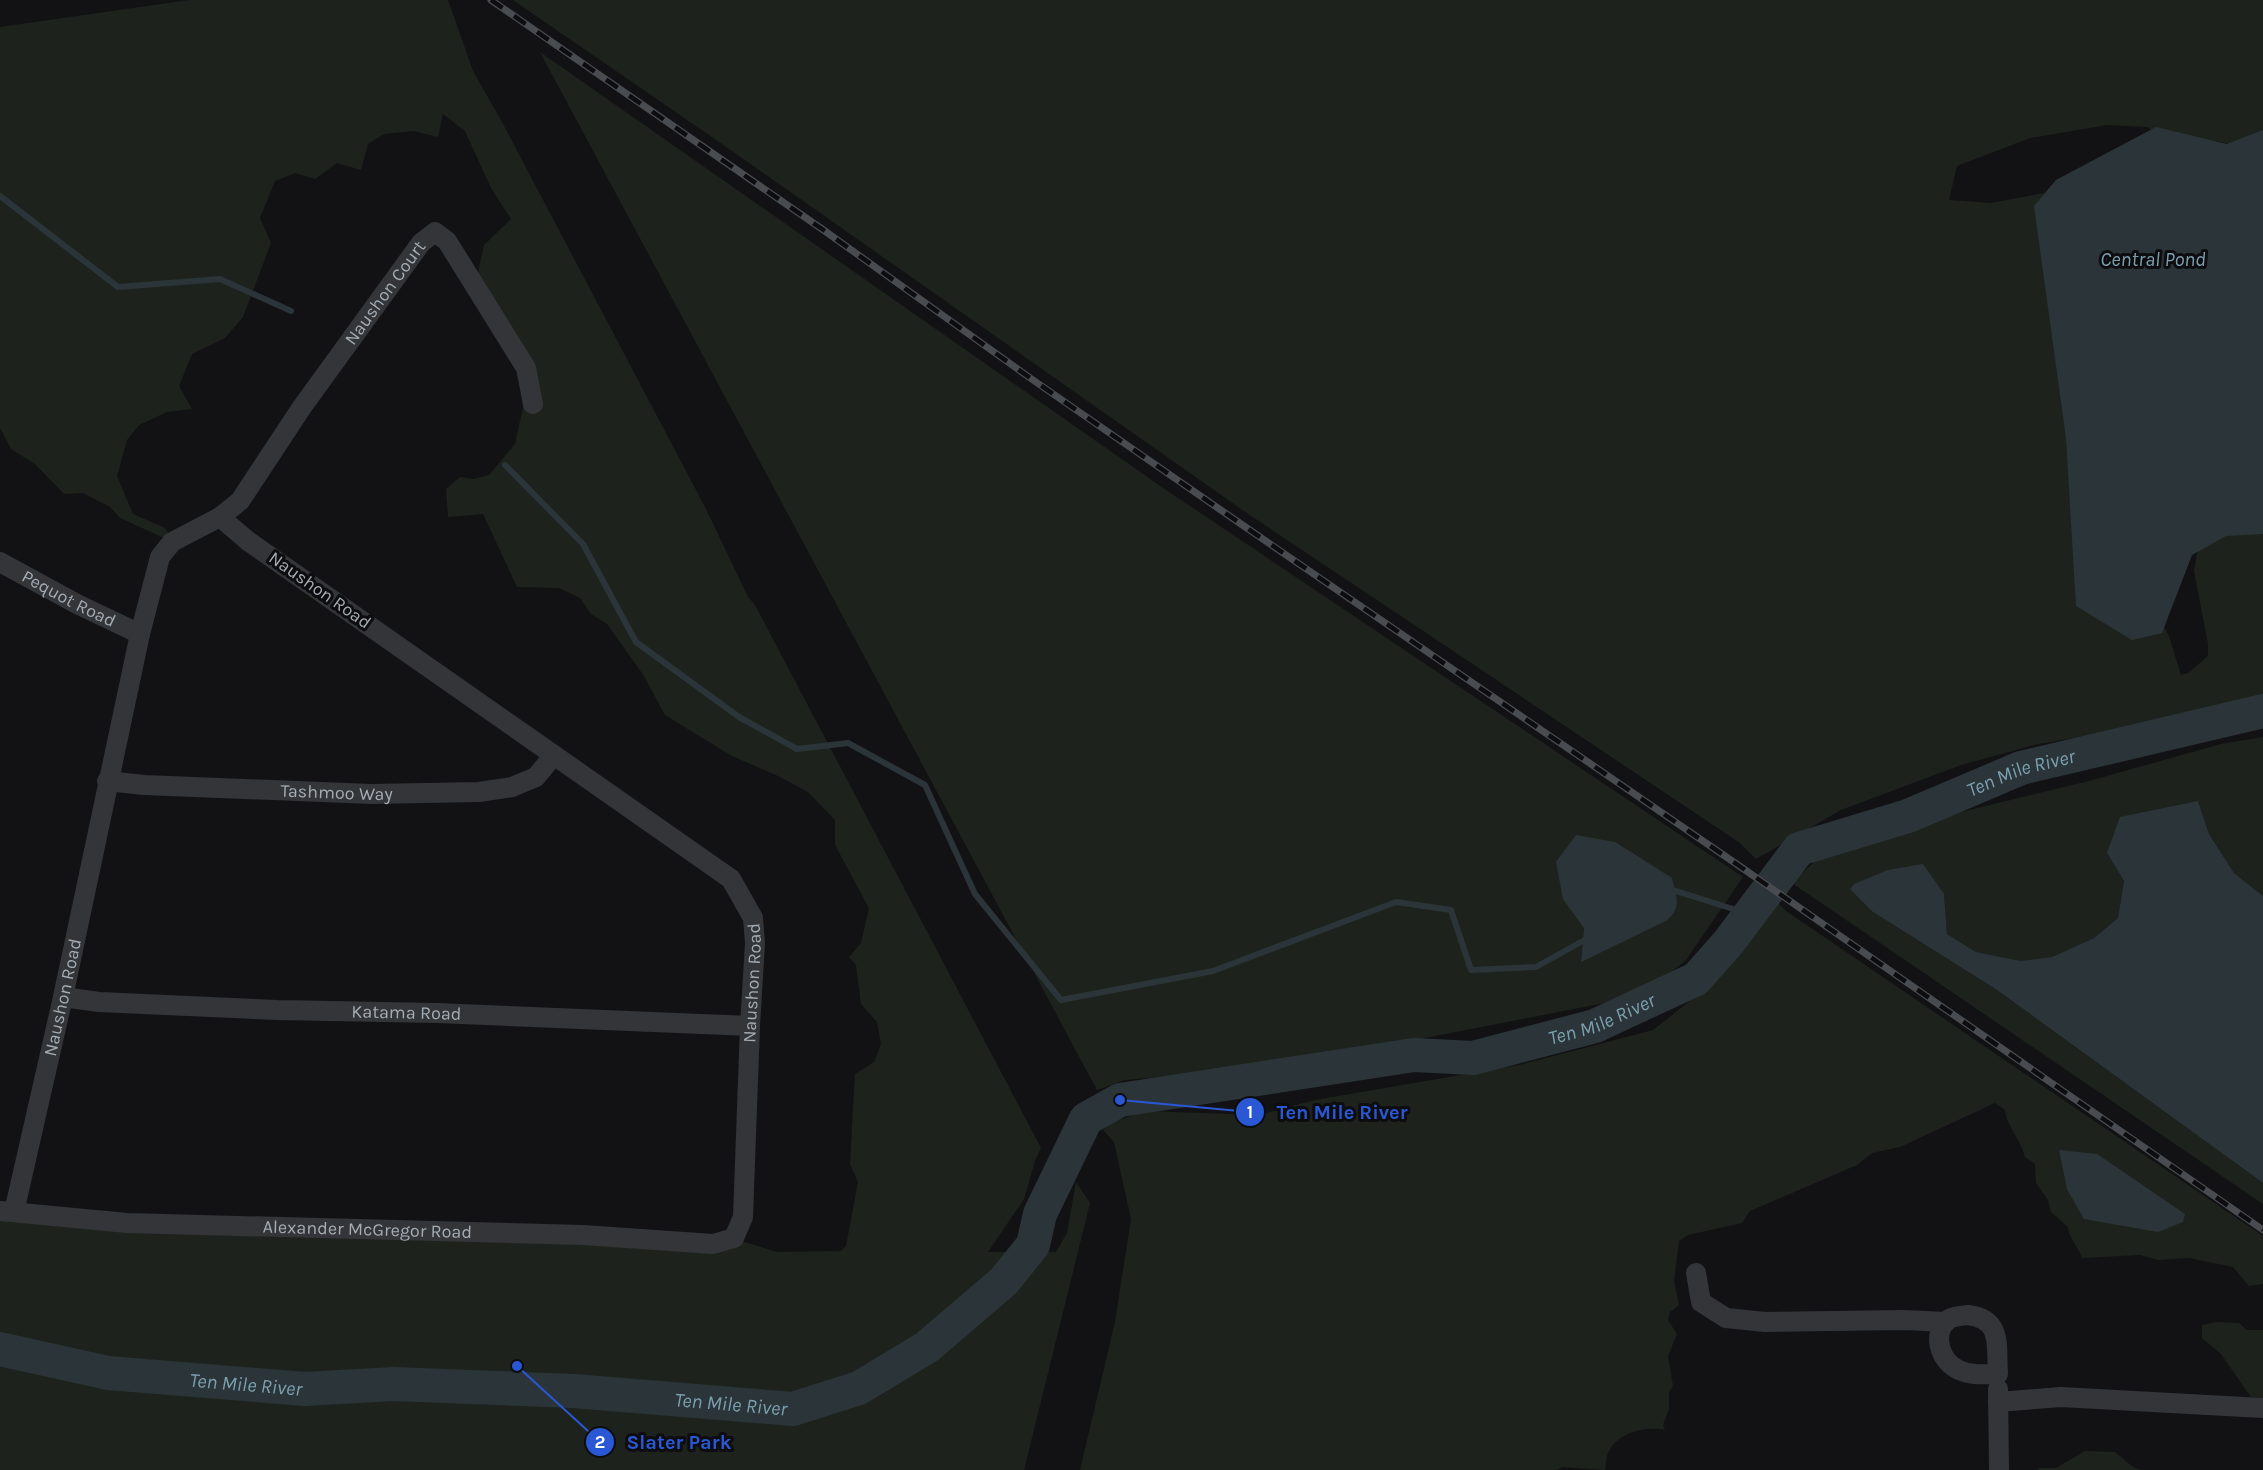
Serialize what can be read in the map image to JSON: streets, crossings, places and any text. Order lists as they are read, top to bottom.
{
  "streets": {
    "street": [
      "Naushon Court",
      "Naushon Road",
      "Pequot Road",
      "Tashmoo Way",
      "Katama Road",
      "Alexander McGregor Road"
    ]
  },
  "crossings": [
    ["Naushon Court", "Naushon Road"],
    ["Naushon Road", "Pequot Road"],
    ["Naushon Road", "Tashmoo Way"],
    ["Naushon Road", "Katama Road"],
    ["Naushon Road", "Alexander McGregor Road"]
  ],
  "water": ["Central Pond", "Ten Mile River"],
  "places": ["Ten Mile River", "Slater Park"]
}
